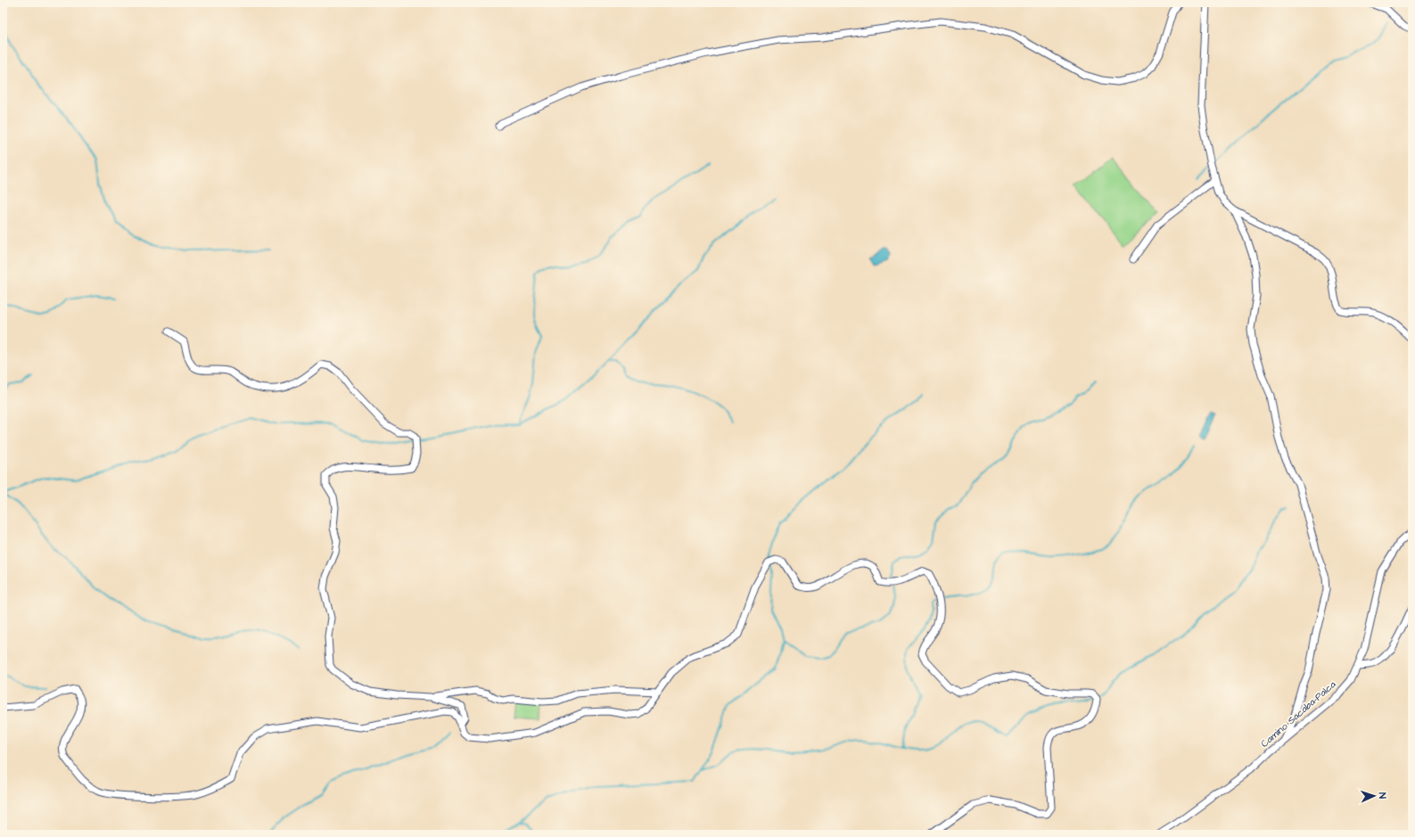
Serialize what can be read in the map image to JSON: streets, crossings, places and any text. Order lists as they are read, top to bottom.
{
  "streets": {
    "street": ["Camino Sacaba-Palca"]
  },
  "north": "right"
}
